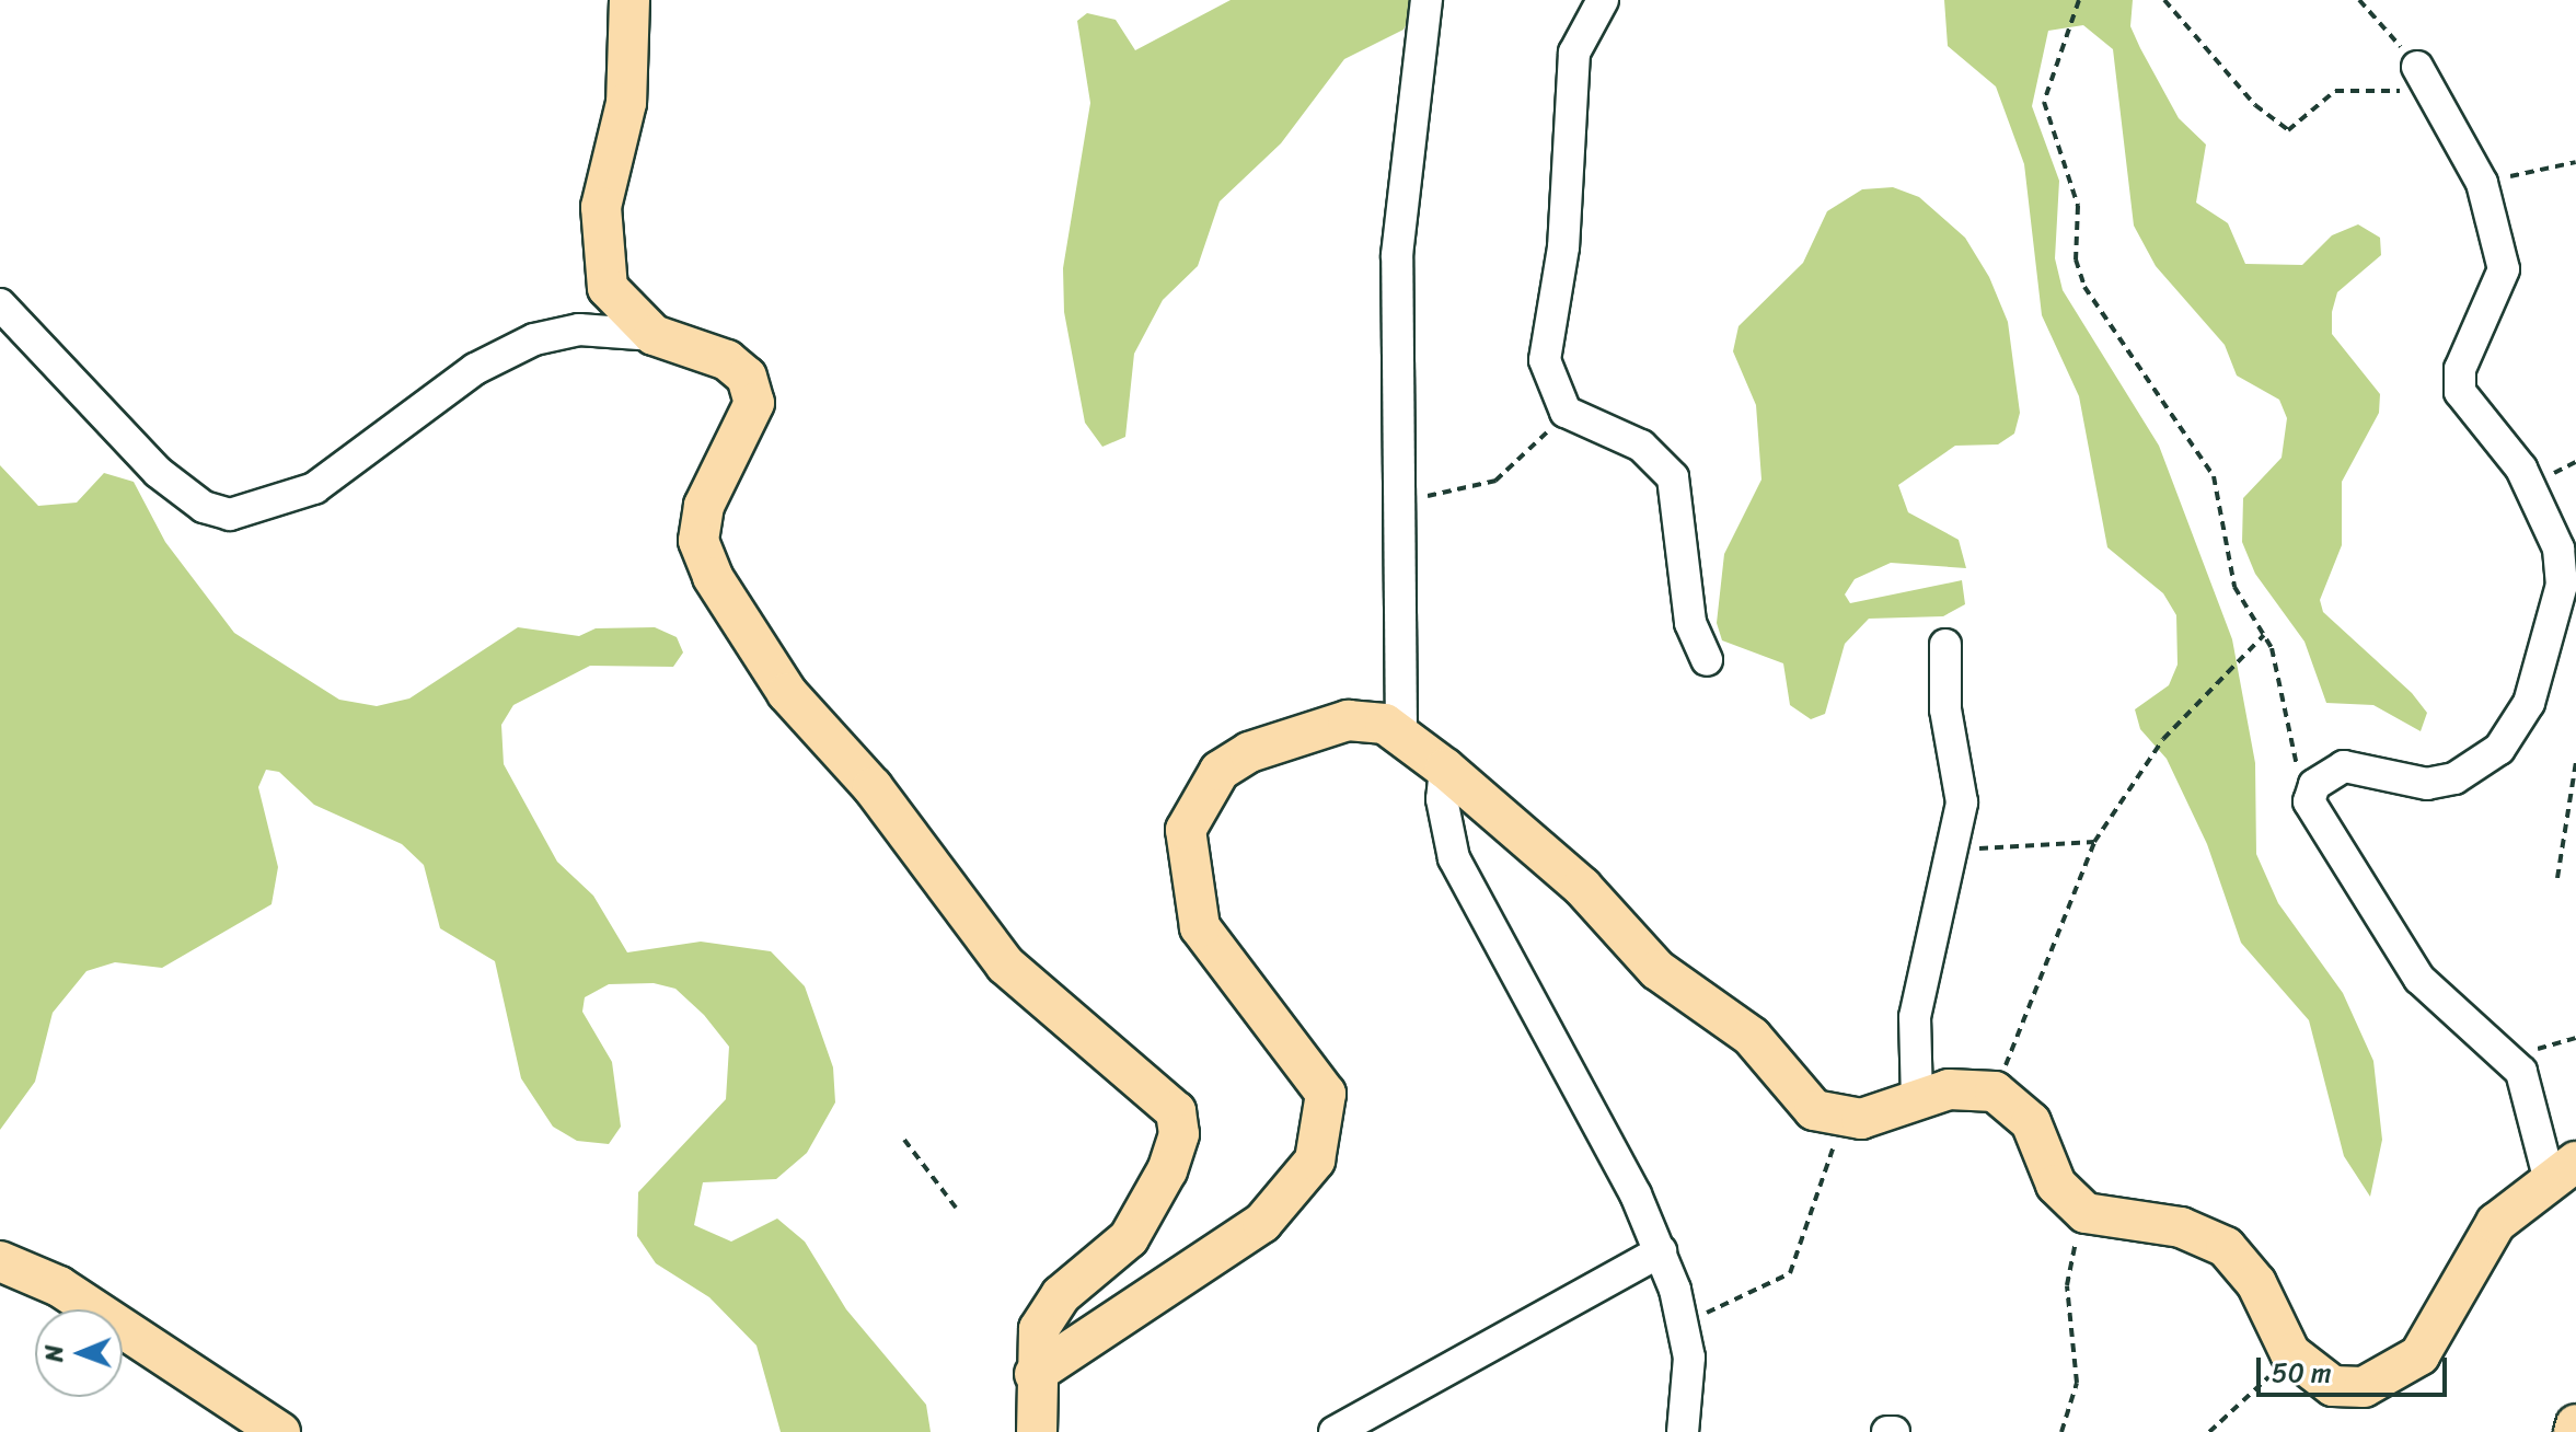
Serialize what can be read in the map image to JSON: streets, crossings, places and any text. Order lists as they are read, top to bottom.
{
  "scale_bar": "50 m",
  "north": "left"
}
